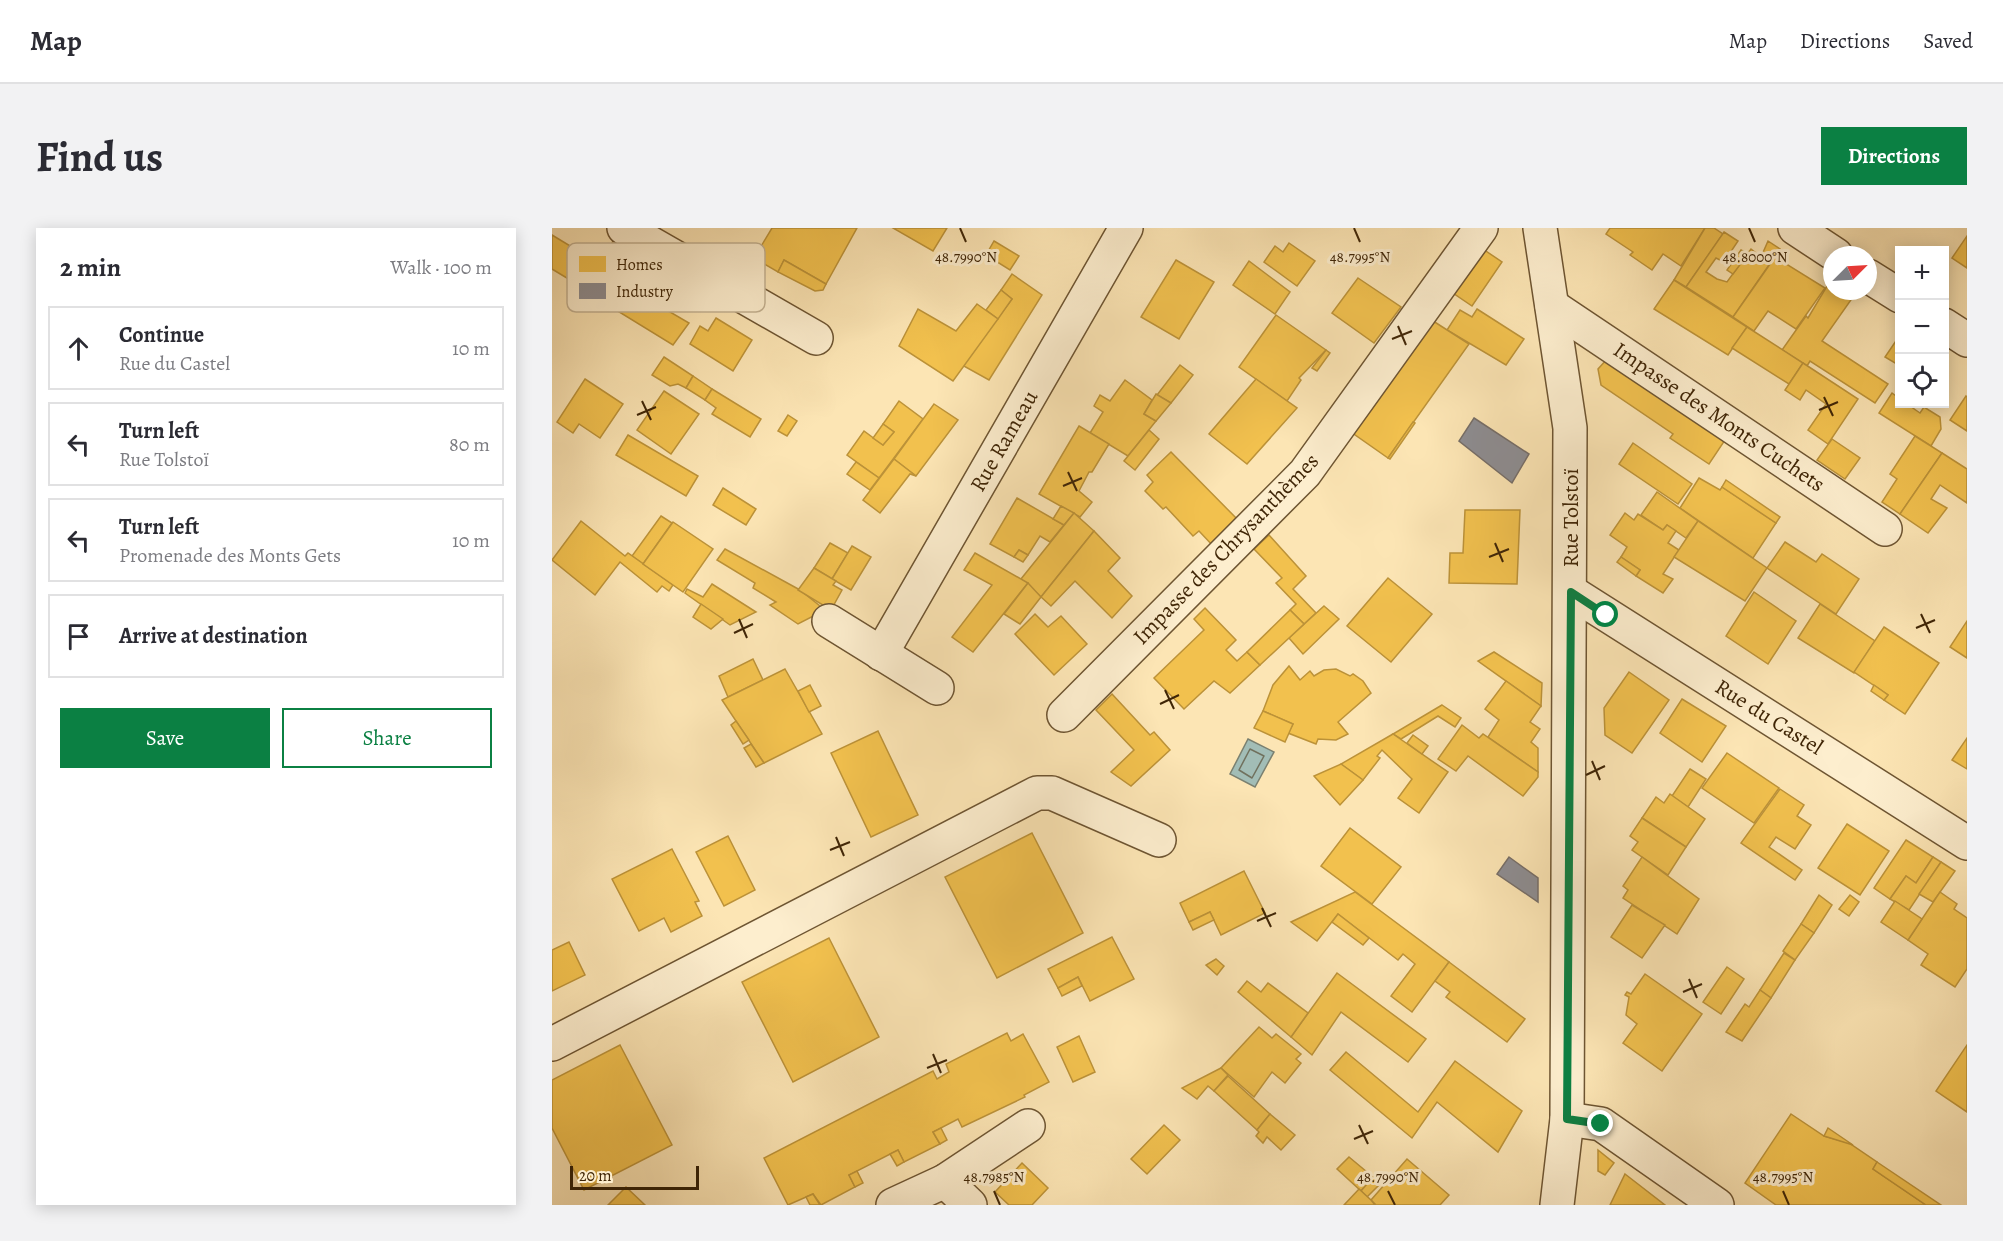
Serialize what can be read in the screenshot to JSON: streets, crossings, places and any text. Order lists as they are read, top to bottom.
{
  "streets": {
    "street": [
      "Impasse des Monts Cuchets",
      "Rue Rameau",
      "Rue Tolstoï",
      "Impasse des Chrysanthèmes",
      "Rue du Castel"
    ]
  },
  "crossings": [
    ["Impasse des Monts Cuchets", "Rue Tolstoï"],
    ["Rue Tolstoï", "Rue du Castel"]
  ],
  "legend": ["Homes", "Industry"],
  "scale_bar": "20 m",
  "north": "top right",
  "page": {
    "header": "Map",
    "nav": ["Map", "Directions", "Saved"],
    "buttons": [
      "Directions",
      ["Save", "Share"]
    ],
    "title": "Find us",
    "heading": ["2 min", "Walk · 100 m"],
    "map_buttons": ["+", "−"],
    "list": [
      ["Continue", "Rue du Castel", "10 m"],
      ["Turn left", "Rue Tolstoï", "80 m"],
      ["Turn left", "Promenade des Monts Gets", "10 m"],
      "Arrive at destination"
    ],
    "scale": "20 m"
  },
  "coordinates": [
    "48.7990°N",
    "48.7995°N",
    "48.8000°N",
    "48.7985°N"
  ]
}
